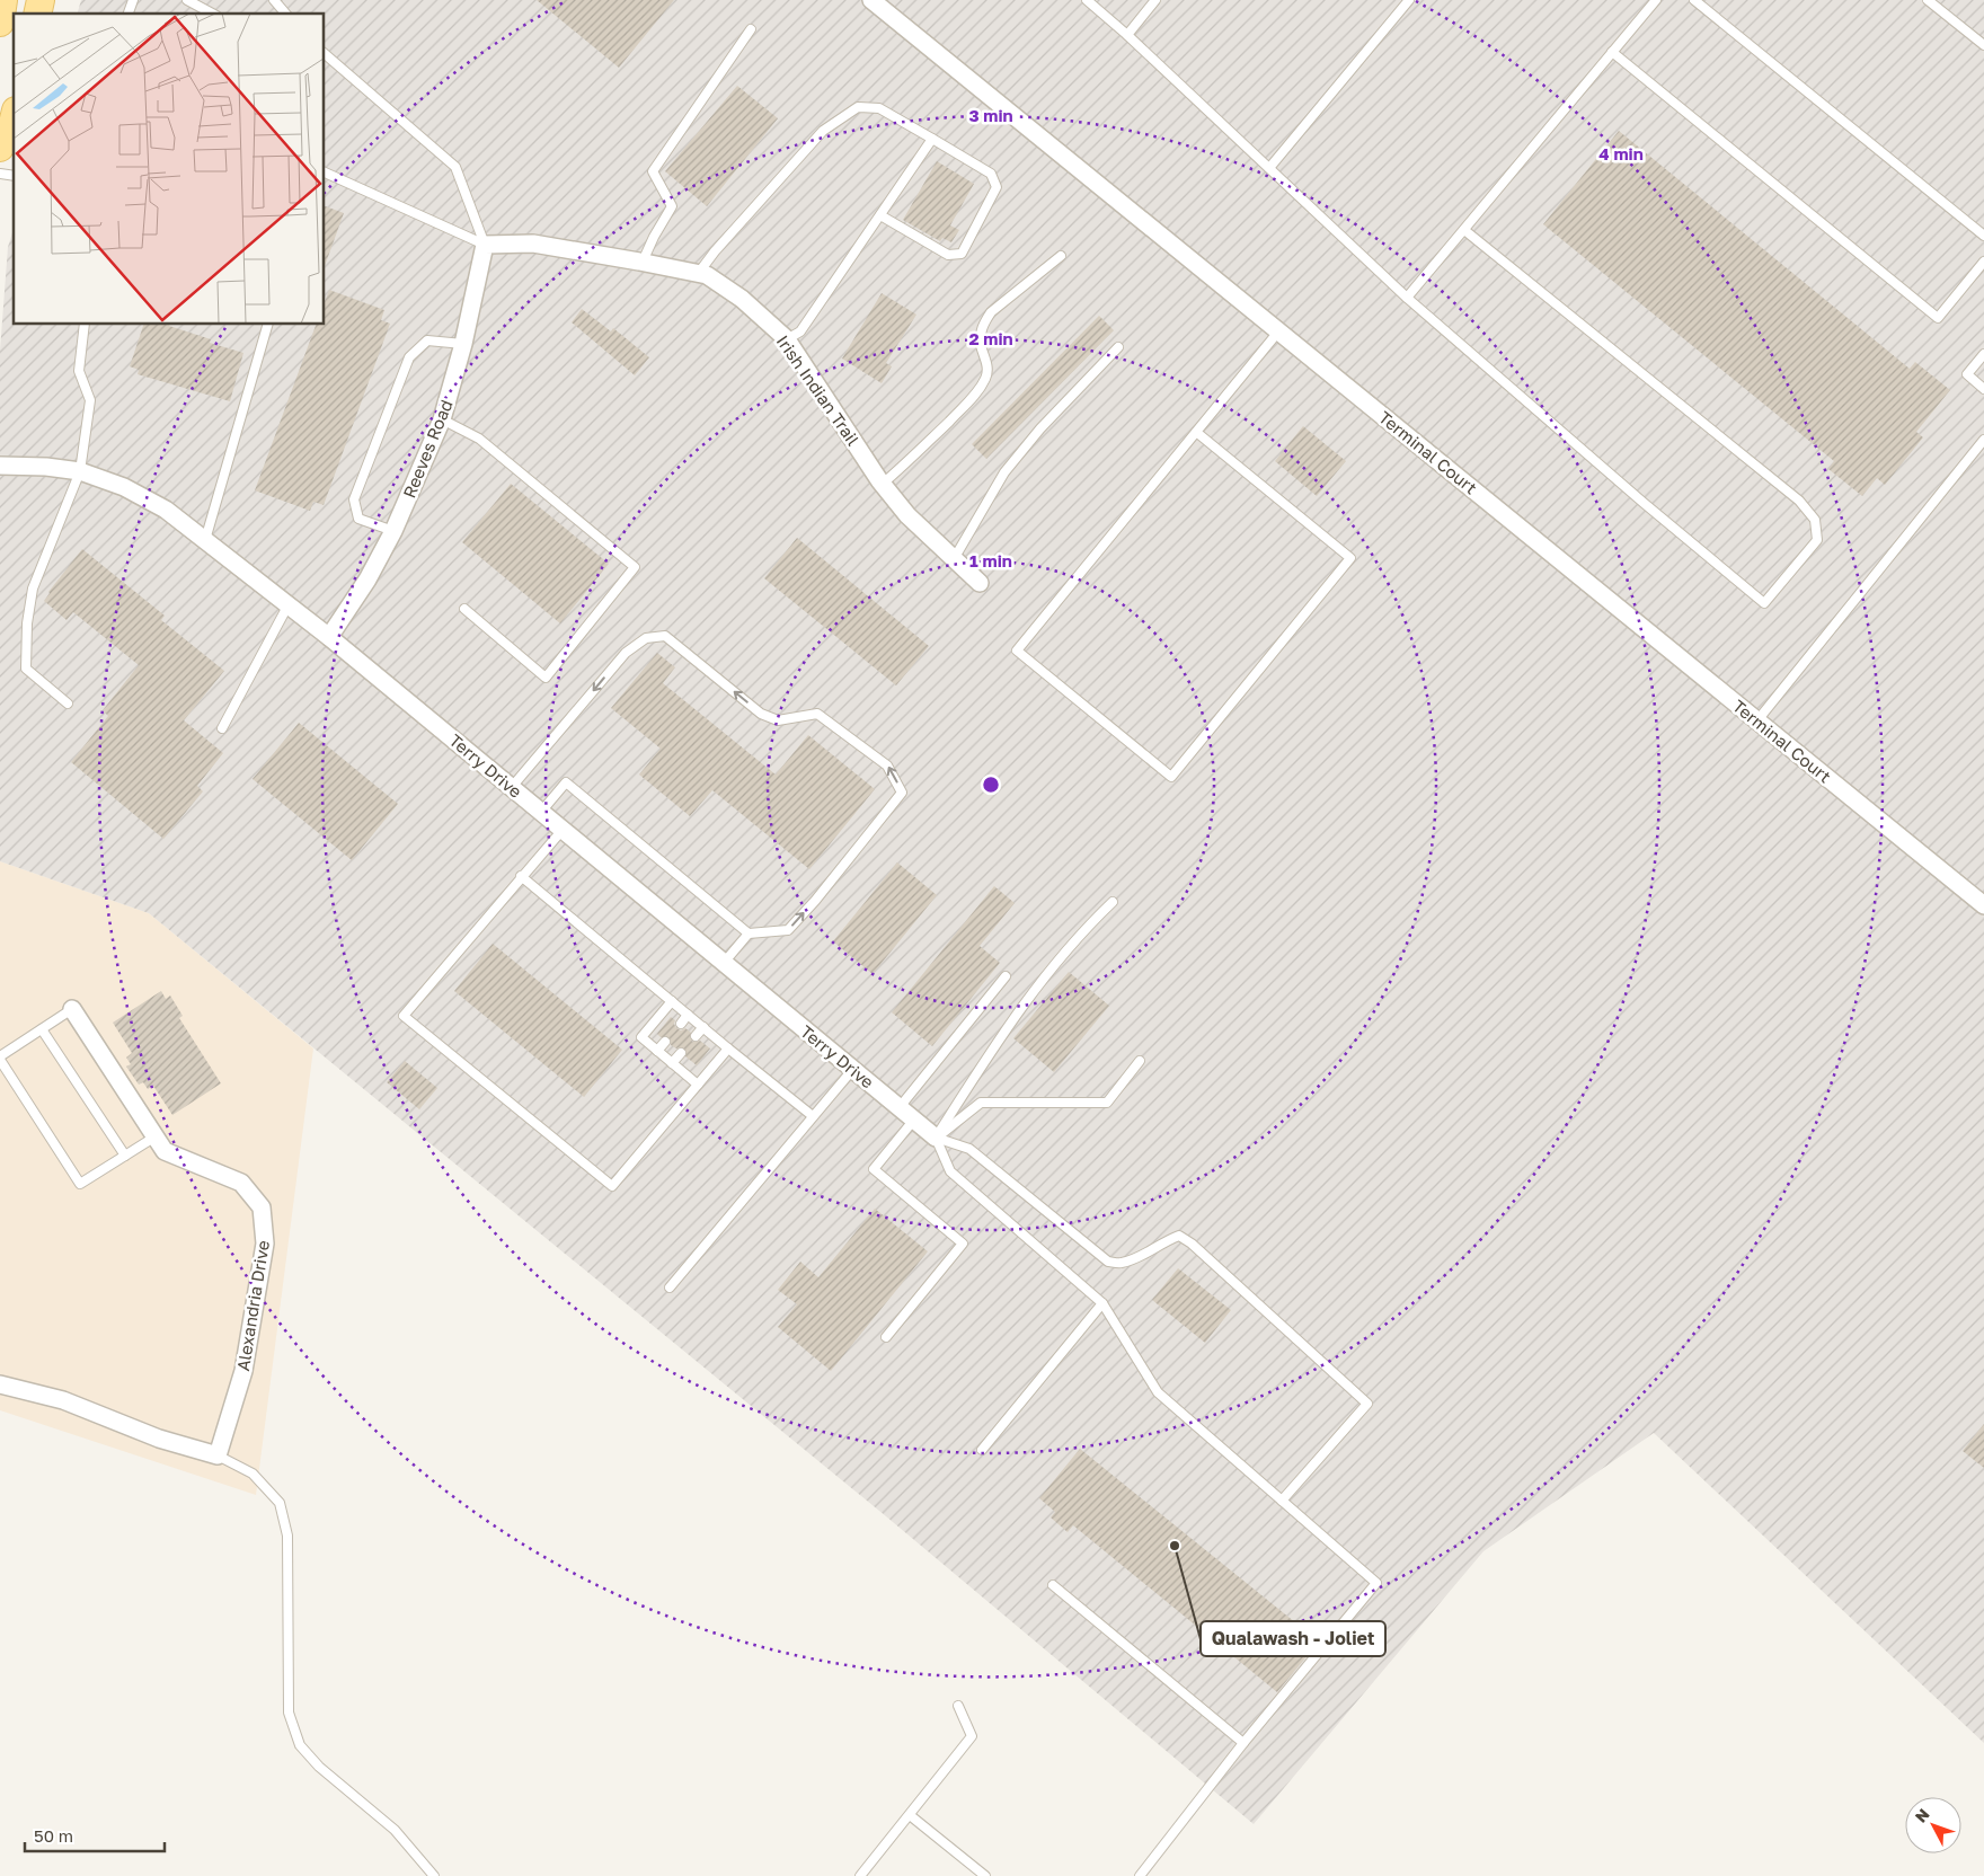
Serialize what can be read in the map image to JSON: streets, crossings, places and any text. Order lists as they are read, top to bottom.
{
  "streets": {
    "street": [
      "Irish Indian Trail",
      "Reeves Road",
      "Terminal Court",
      "Terry Drive",
      "Alexandria Drive"
    ]
  },
  "crossings": [
    ["Irish Indian Trail", "Reeves Road"],
    ["Reeves Road", "Terry Drive"]
  ],
  "places": ["Qualawash - Joliet"],
  "scale_bar": "50 m",
  "north": "top left",
  "rings": [
    "3 min",
    "4 min",
    "2 min",
    "1 min"
  ]
}
